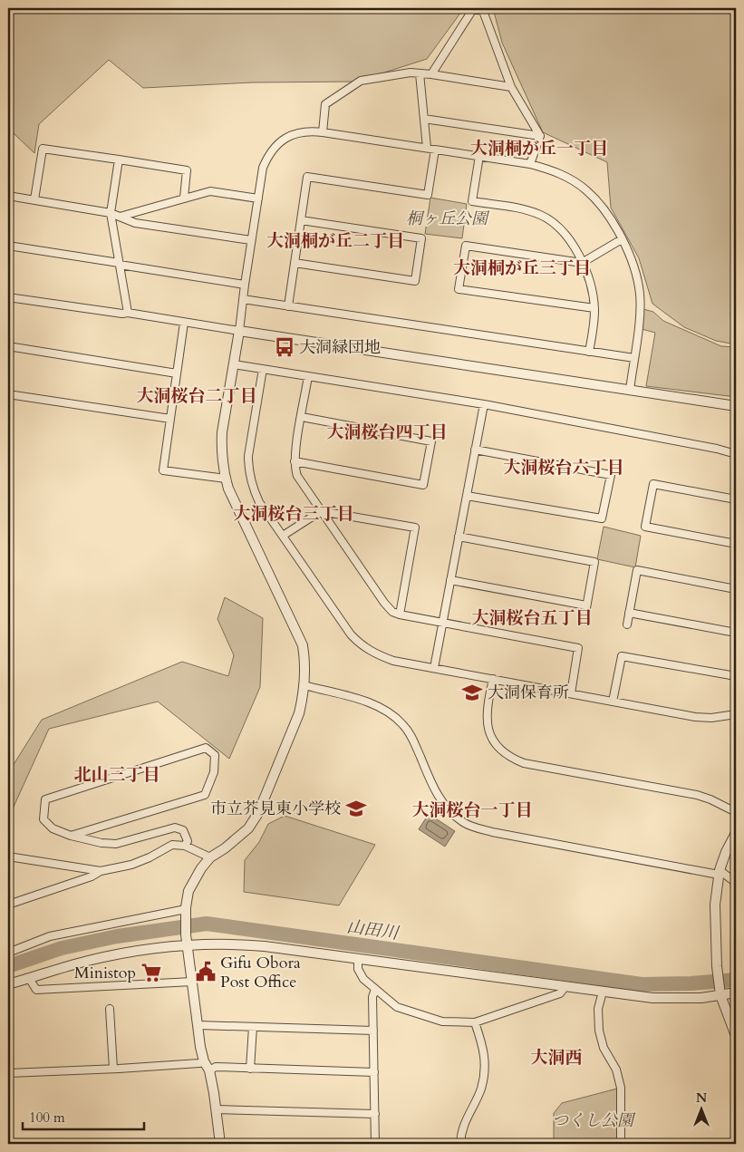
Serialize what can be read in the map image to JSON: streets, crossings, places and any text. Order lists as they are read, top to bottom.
{
  "districts": [
    "大洞桐が丘一丁目",
    "大洞桐が丘二丁目",
    "大洞桐が丘三丁目",
    "大洞桜台二丁目",
    "大洞桜台四丁目",
    "大洞桜台六丁目",
    "大洞桜台三丁目",
    "大洞桜台五丁目",
    "北山三丁目",
    "大洞桜台一丁目",
    "大洞西"
  ],
  "water": ["山田川"],
  "parks": ["桐ヶ丘公園", "つくし公園"],
  "places": {
    "bus stop": ["大洞緑団地"],
    "school or university": ["大洞保育所", "市立芥見東小学校"],
    "public building": ["Gifu Obora Post Office"],
    "supermarket": ["Ministop"]
  },
  "scale_bar": "100 m",
  "north": "top"
}
